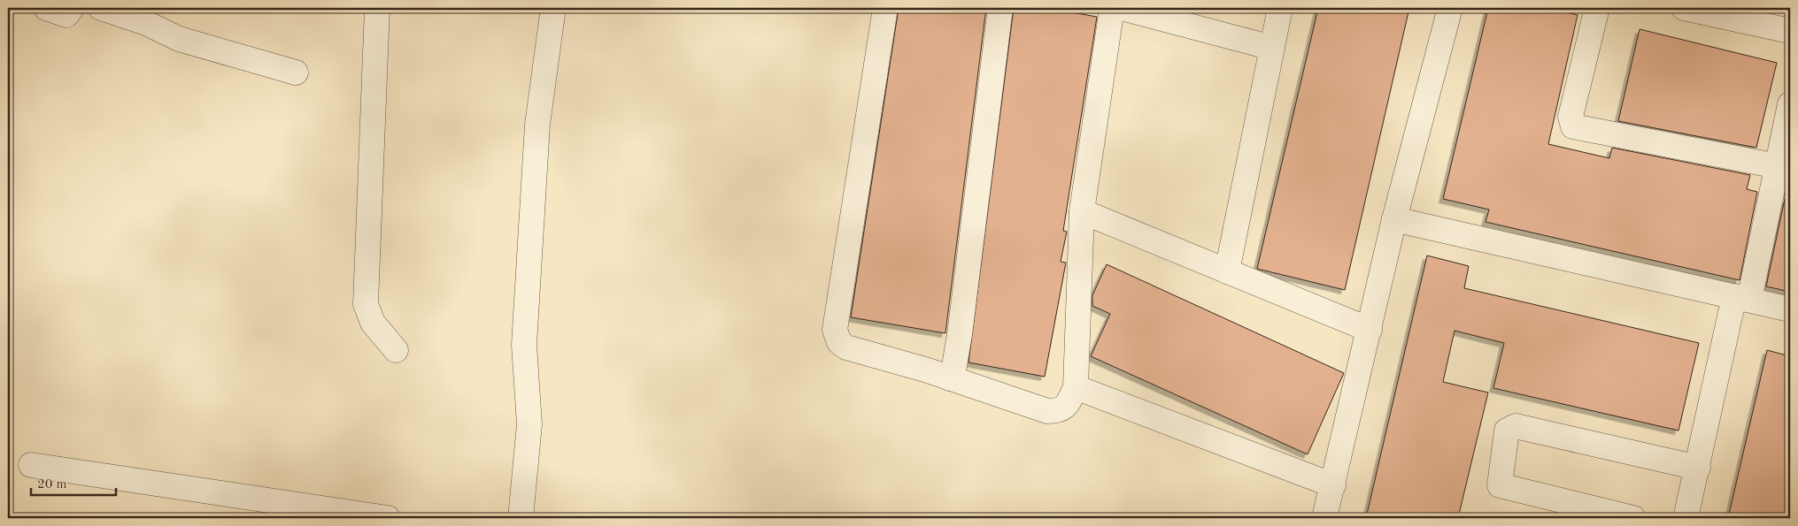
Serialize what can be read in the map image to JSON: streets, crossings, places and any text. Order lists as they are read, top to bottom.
{
  "scale_bar": "20 m"
}
